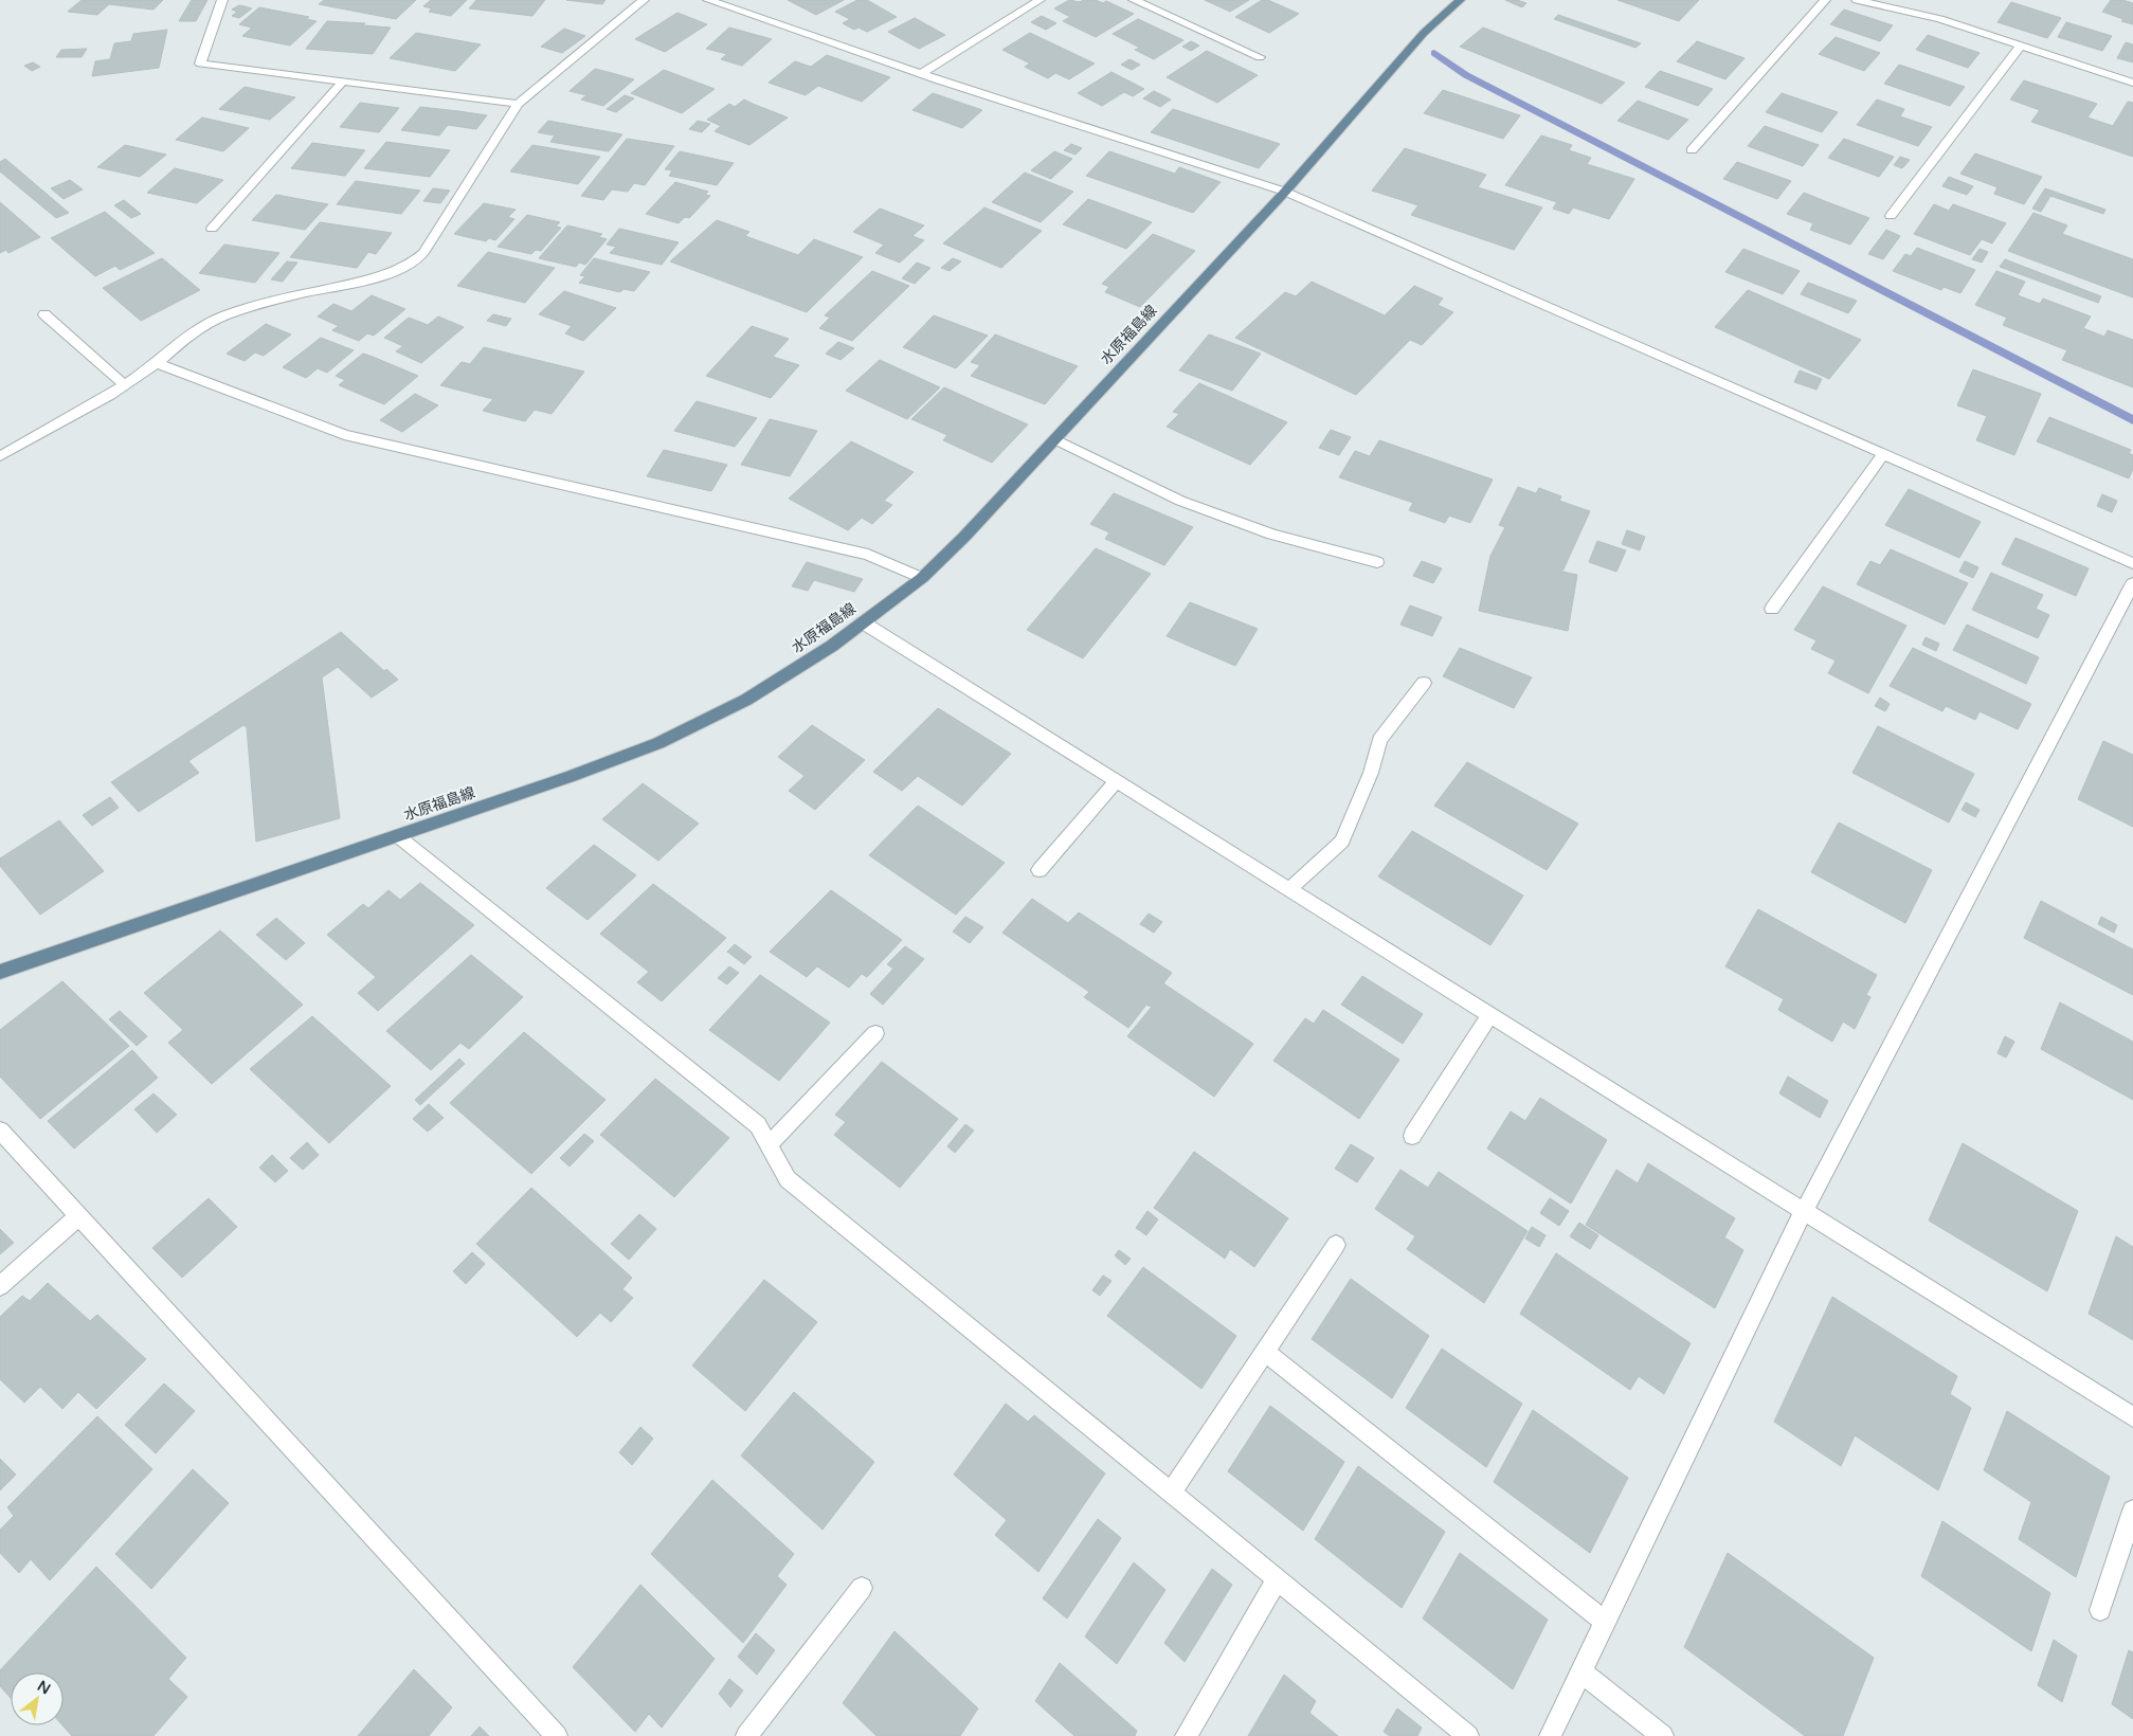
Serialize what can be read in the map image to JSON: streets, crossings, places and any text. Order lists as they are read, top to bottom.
{
  "streets": {
    "main road": ["水原福島線"]
  },
  "north": "top right"
}
